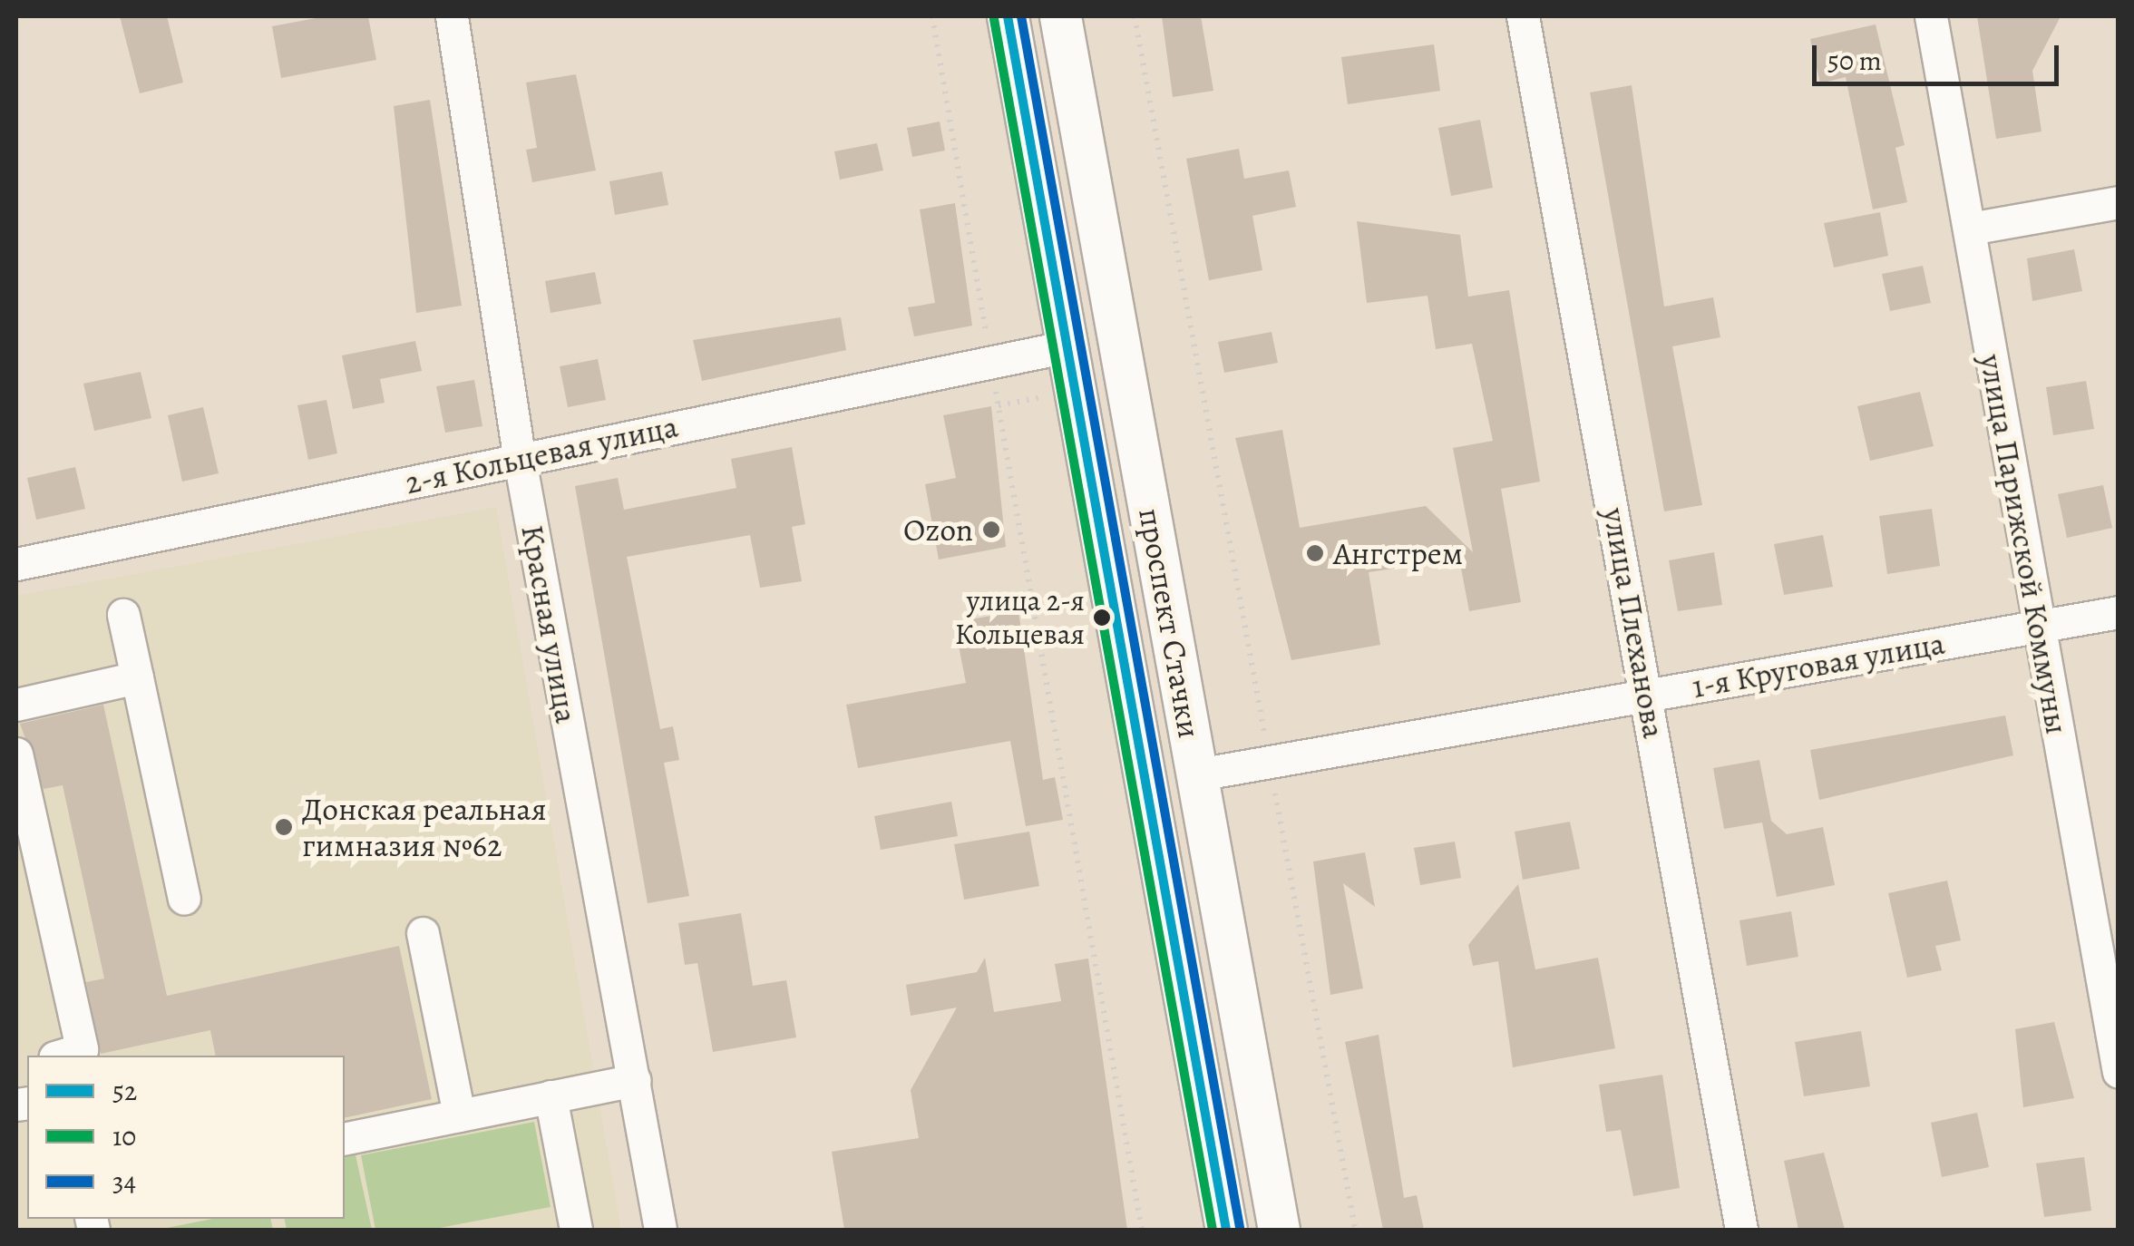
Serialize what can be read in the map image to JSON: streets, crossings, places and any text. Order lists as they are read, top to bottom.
{
  "streets": {
    "main road": ["проспект Стачки"],
    "street": [
      "2-я Кольцевая улица",
      "улица Парижской Коммуны",
      "улица Плеханова",
      "Красная улица",
      "1-я Круговая улица"
    ]
  },
  "crossings": [
    ["2-я Кольцевая улица", "проспект Стачки"],
    ["2-я Кольцевая улица", "Красная улица"],
    ["улица Парижской Коммуны", "1-я Круговая улица"],
    ["проспект Стачки", "1-я Круговая улица"],
    ["улица Плеханова", "1-я Круговая улица"]
  ],
  "places": [
    "Ozon",
    "Ангстрем",
    "улица 2-я Кольцевая",
    "Донская реальная гимназия №62"
  ],
  "lines": ["transit line 52", "transit line 34", "transit line 10"],
  "legend": ["52", "10", "34"],
  "scale_bar": "50 m"
}
